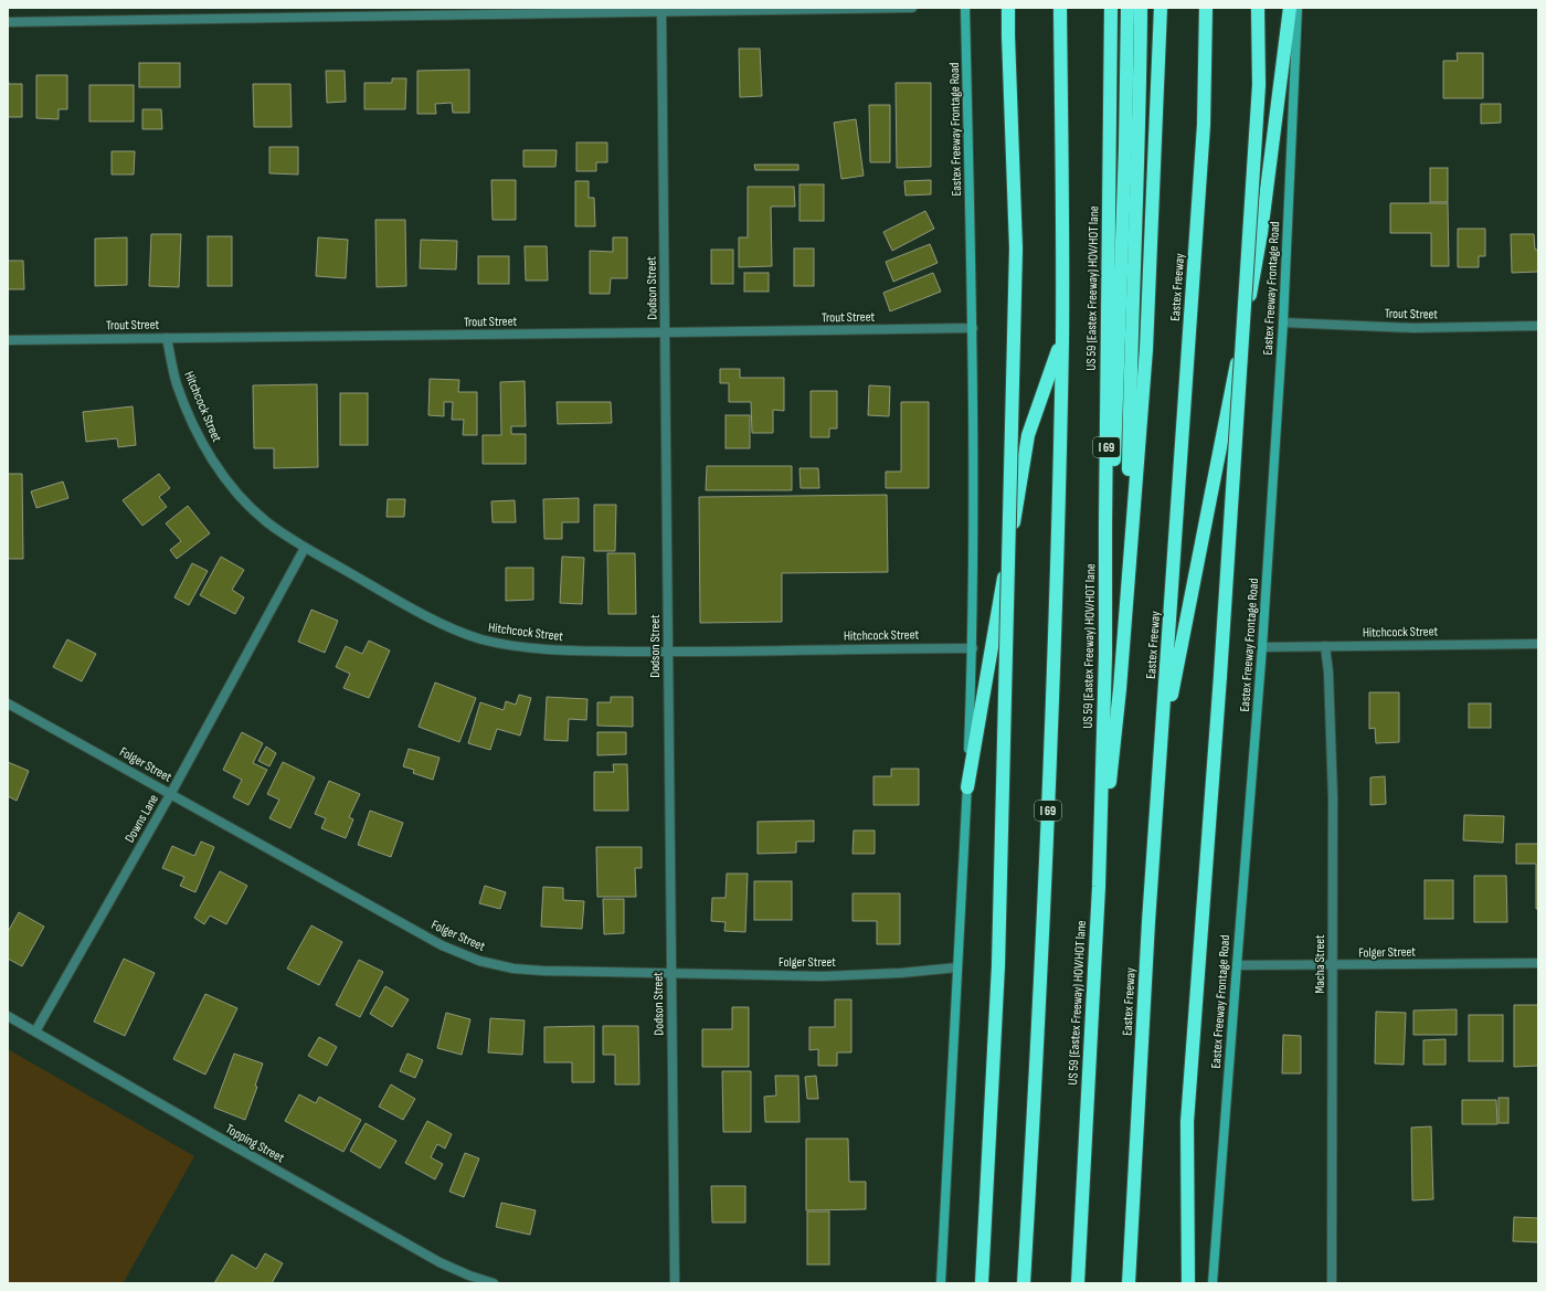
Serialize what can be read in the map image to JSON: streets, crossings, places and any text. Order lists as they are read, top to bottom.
{
  "streets": {
    "highway": ["Eastex Freeway", "US 59 (Eastex Freeway) HOV/HOT lane", "I 69"],
    "main road": ["Eastex Freeway Frontage Road"],
    "street": [
      "Dodson Street",
      "Trout Street",
      "Hitchcock Street",
      "Folger Street",
      "Downs Lane",
      "Macha Street",
      "Topping Street"
    ]
  },
  "crossings": [
    ["Eastex Freeway Frontage Road", "Trout Street"],
    ["Eastex Freeway Frontage Road", "Hitchcock Street"],
    ["Eastex Freeway Frontage Road", "Folger Street"],
    ["Eastex Freeway", "US 59 (Eastex Freeway) HOV/HOT lane"],
    ["Dodson Street", "Trout Street"],
    ["Dodson Street", "Hitchcock Street"],
    ["Dodson Street", "Folger Street"],
    ["Trout Street", "Hitchcock Street"],
    ["Hitchcock Street", "Downs Lane"],
    ["Hitchcock Street", "Macha Street"],
    ["Folger Street", "Downs Lane"],
    ["Folger Street", "Macha Street"],
    ["Downs Lane", "Topping Street"]
  ]
}
